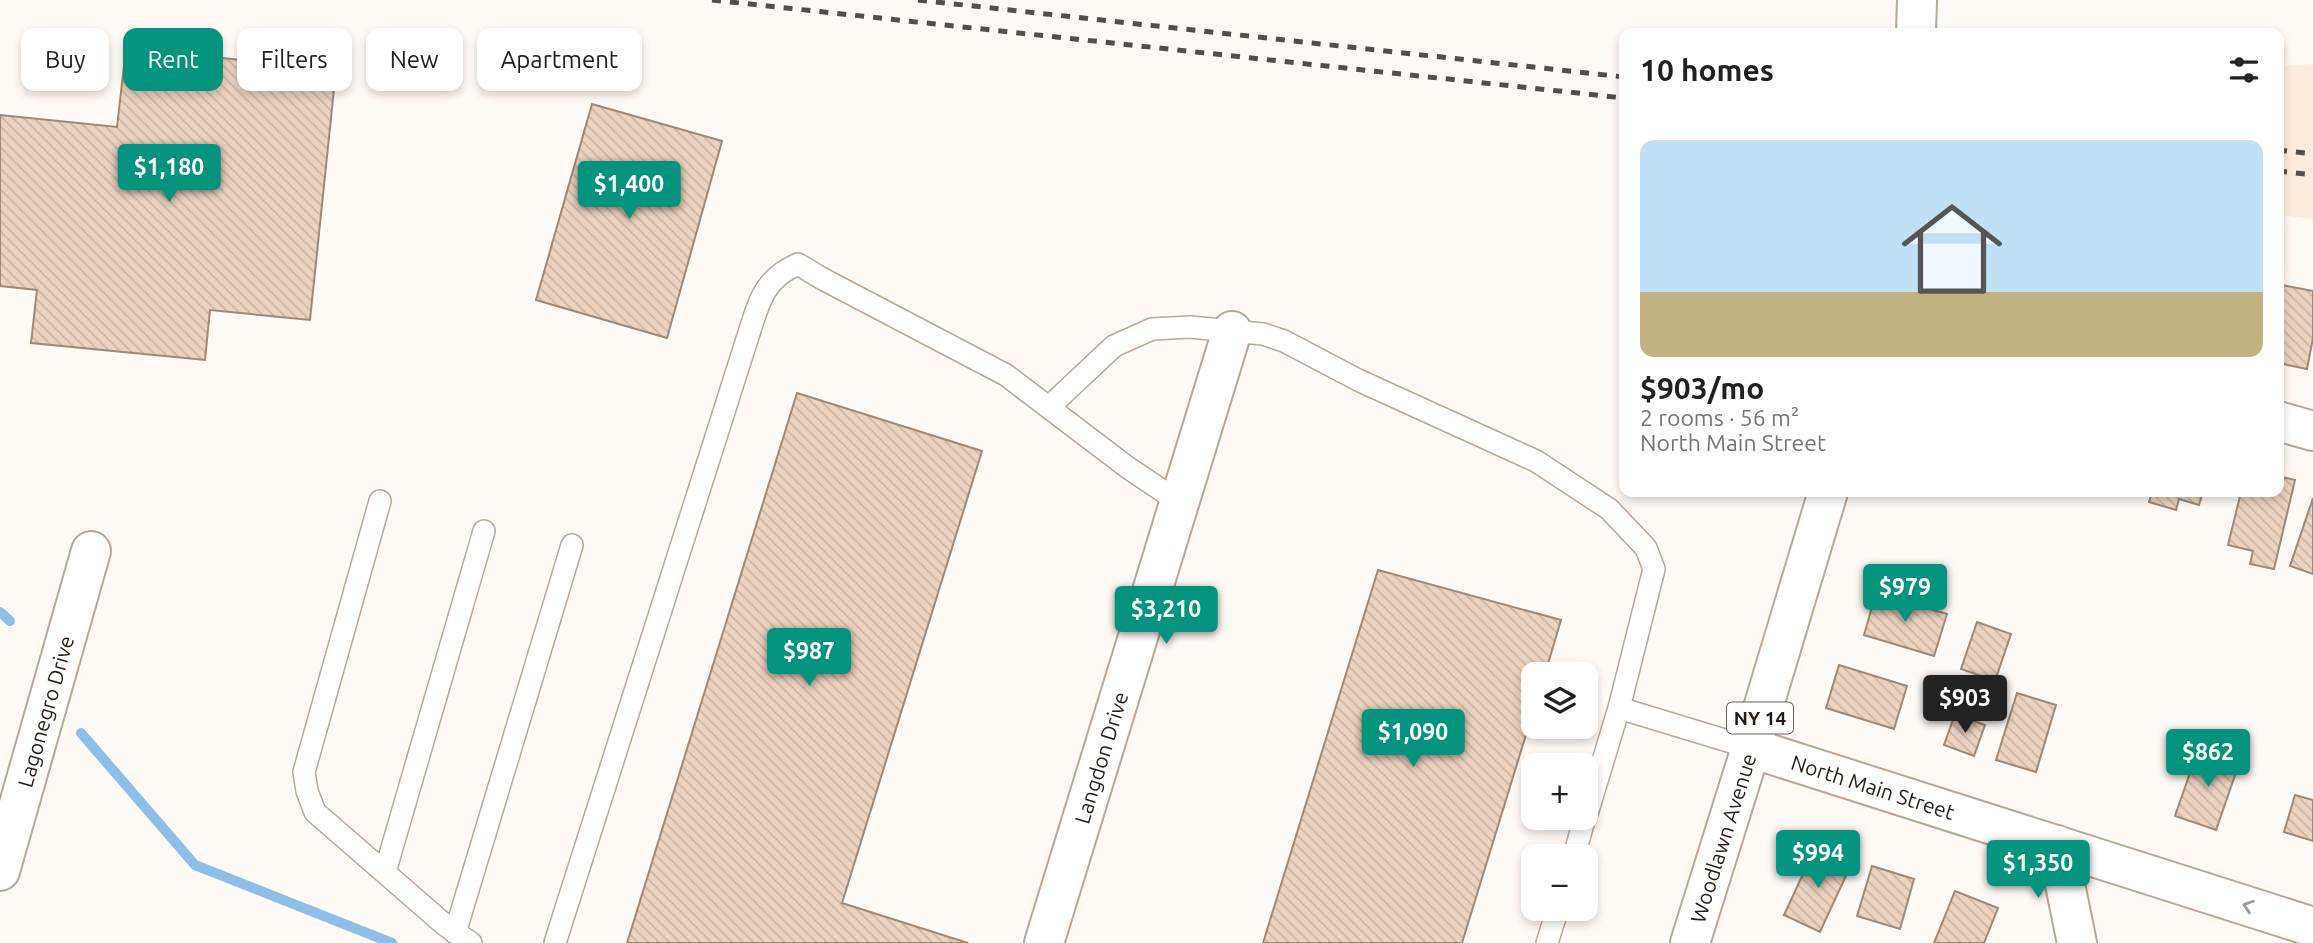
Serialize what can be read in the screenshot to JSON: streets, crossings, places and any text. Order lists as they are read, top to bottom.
{
  "streets": {
    "street": [
      "Lagonegro Drive",
      "NY 14",
      "Langdon Drive",
      "North Main Street",
      "Woodlawn Avenue"
    ]
  },
  "crossings": [
    ["North Main Street", "Woodlawn Avenue"]
  ],
  "one_way": ["North Main Street"],
  "page": {
    "chip": [
      "Buy",
      "Rent",
      "Filters",
      "New",
      "Apartment"
    ],
    "heading": "10 homes",
    "list": [
      {
        "name": "$903/mo",
        "note": "2 rooms · 56 m² · North Main Street"
      }
    ],
    "price": [
      "$1,180",
      "$1,400",
      "$979",
      "$3,210",
      "$987",
      "$903",
      "$1,090",
      "$862",
      "$994",
      "$1,350"
    ],
    "map_buttons": ["+", "−"]
  }
}
